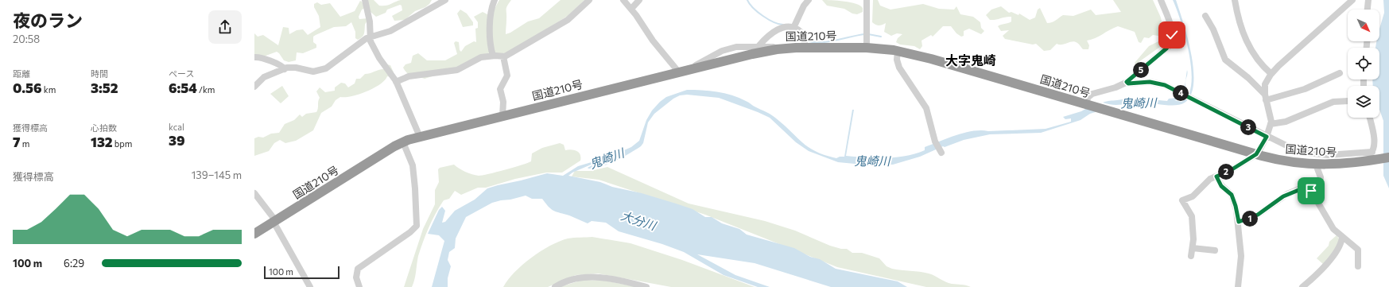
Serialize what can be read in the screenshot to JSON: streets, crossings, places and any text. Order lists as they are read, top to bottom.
{
  "streets": {
    "highway": ["国道210号"]
  },
  "districts": ["大字鬼崎"],
  "water": ["鬼崎川", "大分川"],
  "scale_bar": "100 m",
  "north": "bottom right",
  "page": {
    "heading": ["夜のラン", "20:58"],
    "stats": [
      ["距離", "0.56 km"],
      ["時間", "3:52"],
      ["ペース", "6:54 /km"],
      ["獲得標高", "7 m"],
      ["心拍数", "132 bpm"],
      ["kcal", "39"]
    ],
    "pins": [
      "5",
      "4",
      "3",
      "2",
      "1"
    ],
    "chart": ["獲得標高", "139–145 m"],
    "list": [
      {
        "name": "100 m",
        "note": "6:29"
      }
    ],
    "scale": "100 m"
  }
}
